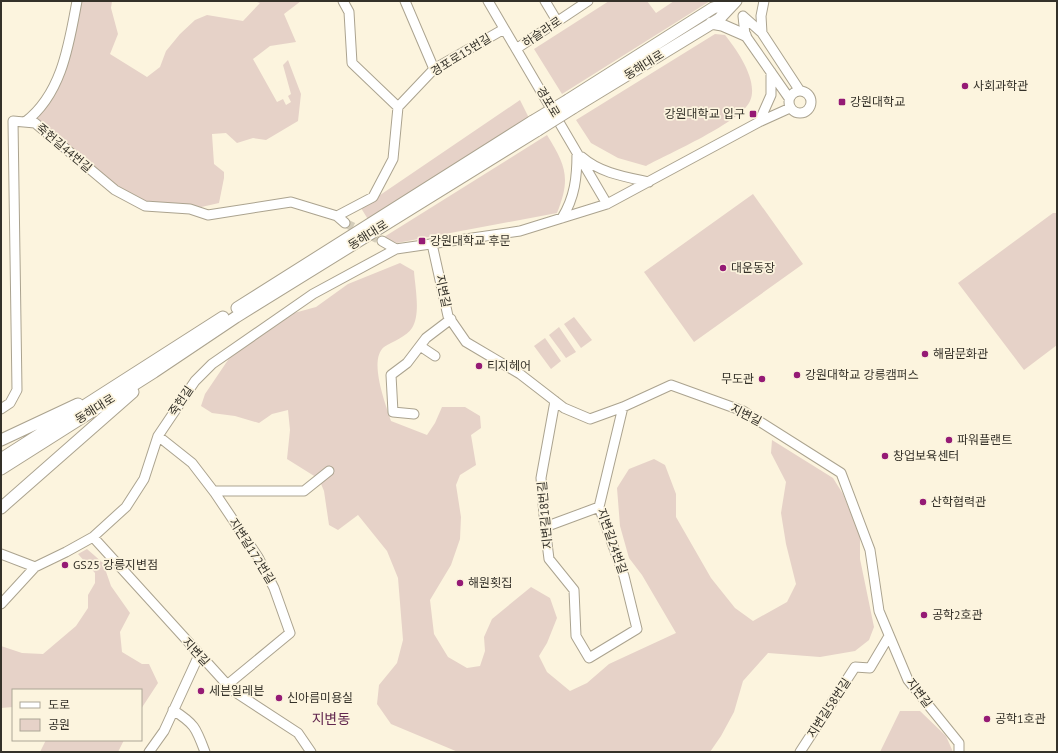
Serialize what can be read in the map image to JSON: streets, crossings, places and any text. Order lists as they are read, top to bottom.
{
  "streets": {
    "main road": ["동해대로"],
    "street": [
      "하슬라로",
      "경포로15번길",
      "경포로",
      "죽헌길44번길",
      "지변길",
      "죽헌길",
      "지변길18번길",
      "지변길24번길",
      "지변길172번길",
      "지변길58번길"
    ]
  },
  "crossings": [
    ["하슬라로", "경포로"],
    ["경포로15번길", "경포로"],
    ["지변길", "죽헌길"],
    ["지변길", "지변길18번길"],
    ["지변길", "지변길24번길"],
    ["지변길", "지변길172번길"],
    ["지변길", "지변길58번길"],
    ["죽헌길", "지변길172번길"],
    ["지변길18번길", "지변길24번길"]
  ],
  "districts": ["지변동"],
  "places": {
    "other": [
      "사회과학관",
      "대운동장",
      "해람문화관",
      "티지헤어",
      "강원대학교 강릉캠퍼스",
      "무도관",
      "파워플랜트",
      "창업보육센터",
      "산학협력관",
      "GS25 강릉지변점",
      "해원횟집",
      "공학2호관",
      "세븐일레븐",
      "신아름미용실",
      "공학1호관"
    ],
    "transit": ["강원대학교", "강원대학교 입구", "강원대학교 후문"]
  },
  "legend": ["도로", "공원"]
}
